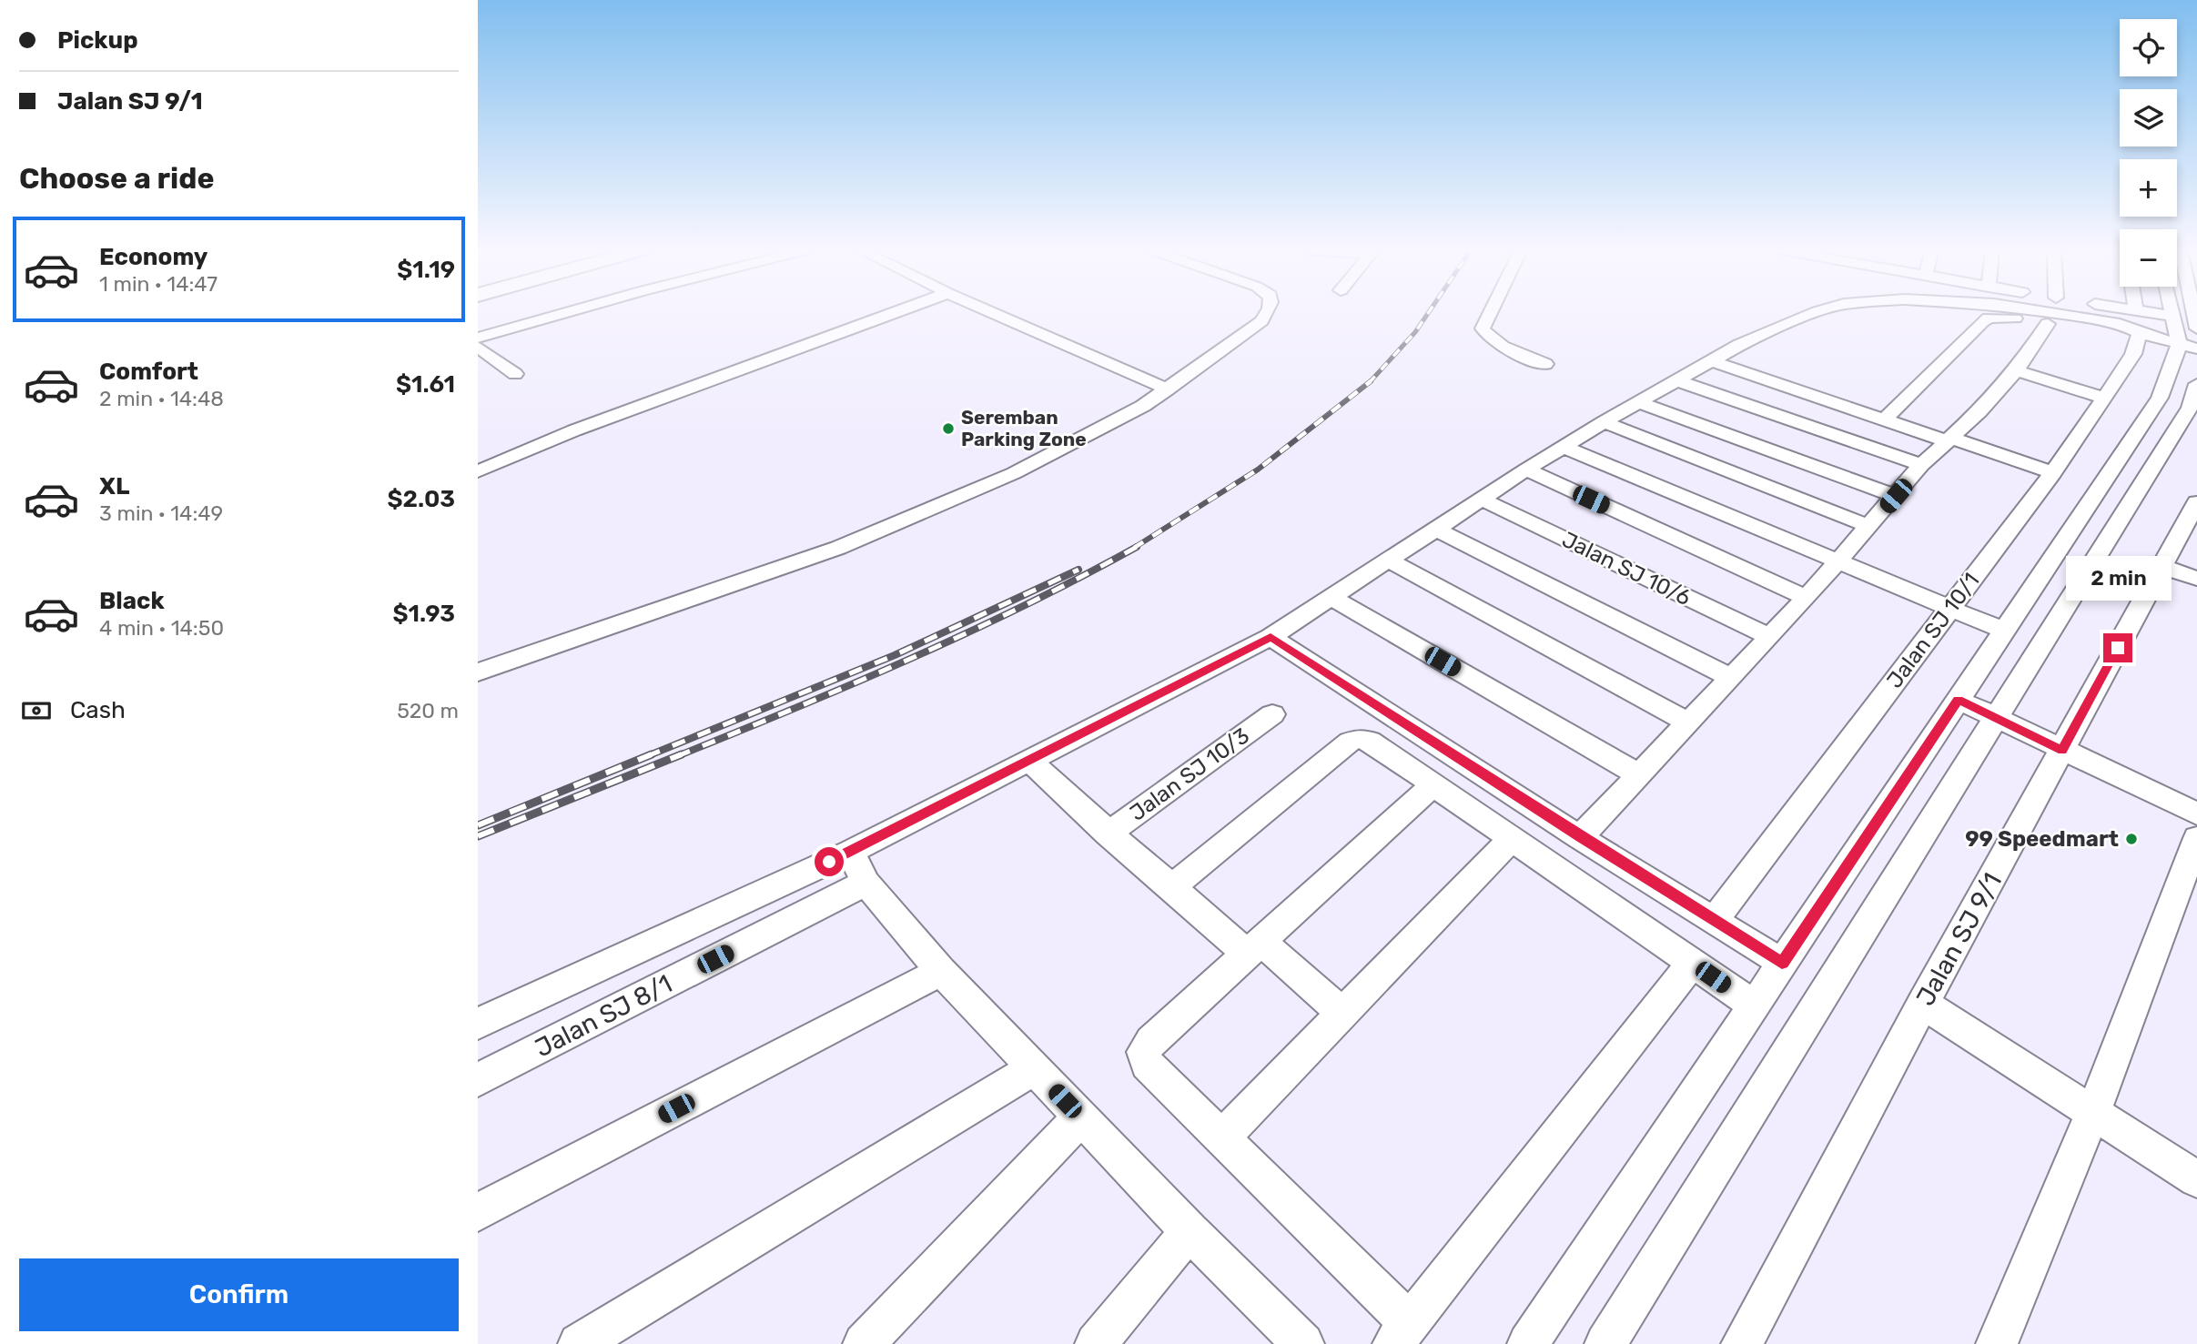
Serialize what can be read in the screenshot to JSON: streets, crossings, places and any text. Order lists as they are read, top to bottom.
{
  "streets": {
    "street": [
      "Jalan SJ 10/6",
      "Jalan SJ 10/1",
      "Jalan SJ 10/3",
      "Jalan SJ 9/1",
      "Jalan SJ 8/1"
    ]
  },
  "places": ["Seremban Parking Zone", "99 Speedmart"],
  "page": {
    "banner": ["Pickup", "Jalan SJ 9/1"],
    "map_buttons": ["+", "−"],
    "heading": "Choose a ride",
    "list": [
      {
        "name": "Economy",
        "note": "1 min · 14:47",
        "value": "$1.19"
      },
      {
        "name": "Comfort",
        "note": "2 min · 14:48",
        "value": "$1.61"
      },
      {
        "name": "XL",
        "note": "3 min · 14:49",
        "value": "$2.03"
      },
      {
        "name": "Black",
        "note": "4 min · 14:50",
        "value": "$1.93"
      }
    ],
    "bubble": "2 min",
    "pay": ["Cash", "520 m"],
    "buttons": "Confirm"
  }
}
